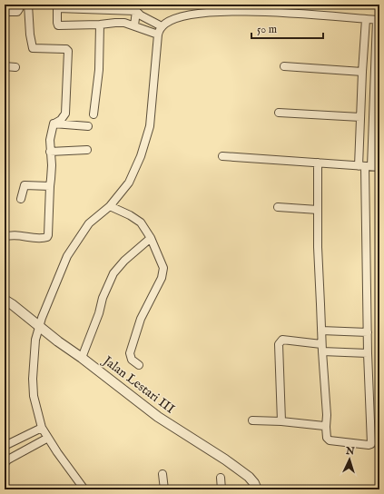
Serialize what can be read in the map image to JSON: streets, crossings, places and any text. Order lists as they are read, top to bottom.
{
  "streets": {
    "street": ["Jalan Lestari III"]
  },
  "scale_bar": "50 m",
  "north": "top"
}
